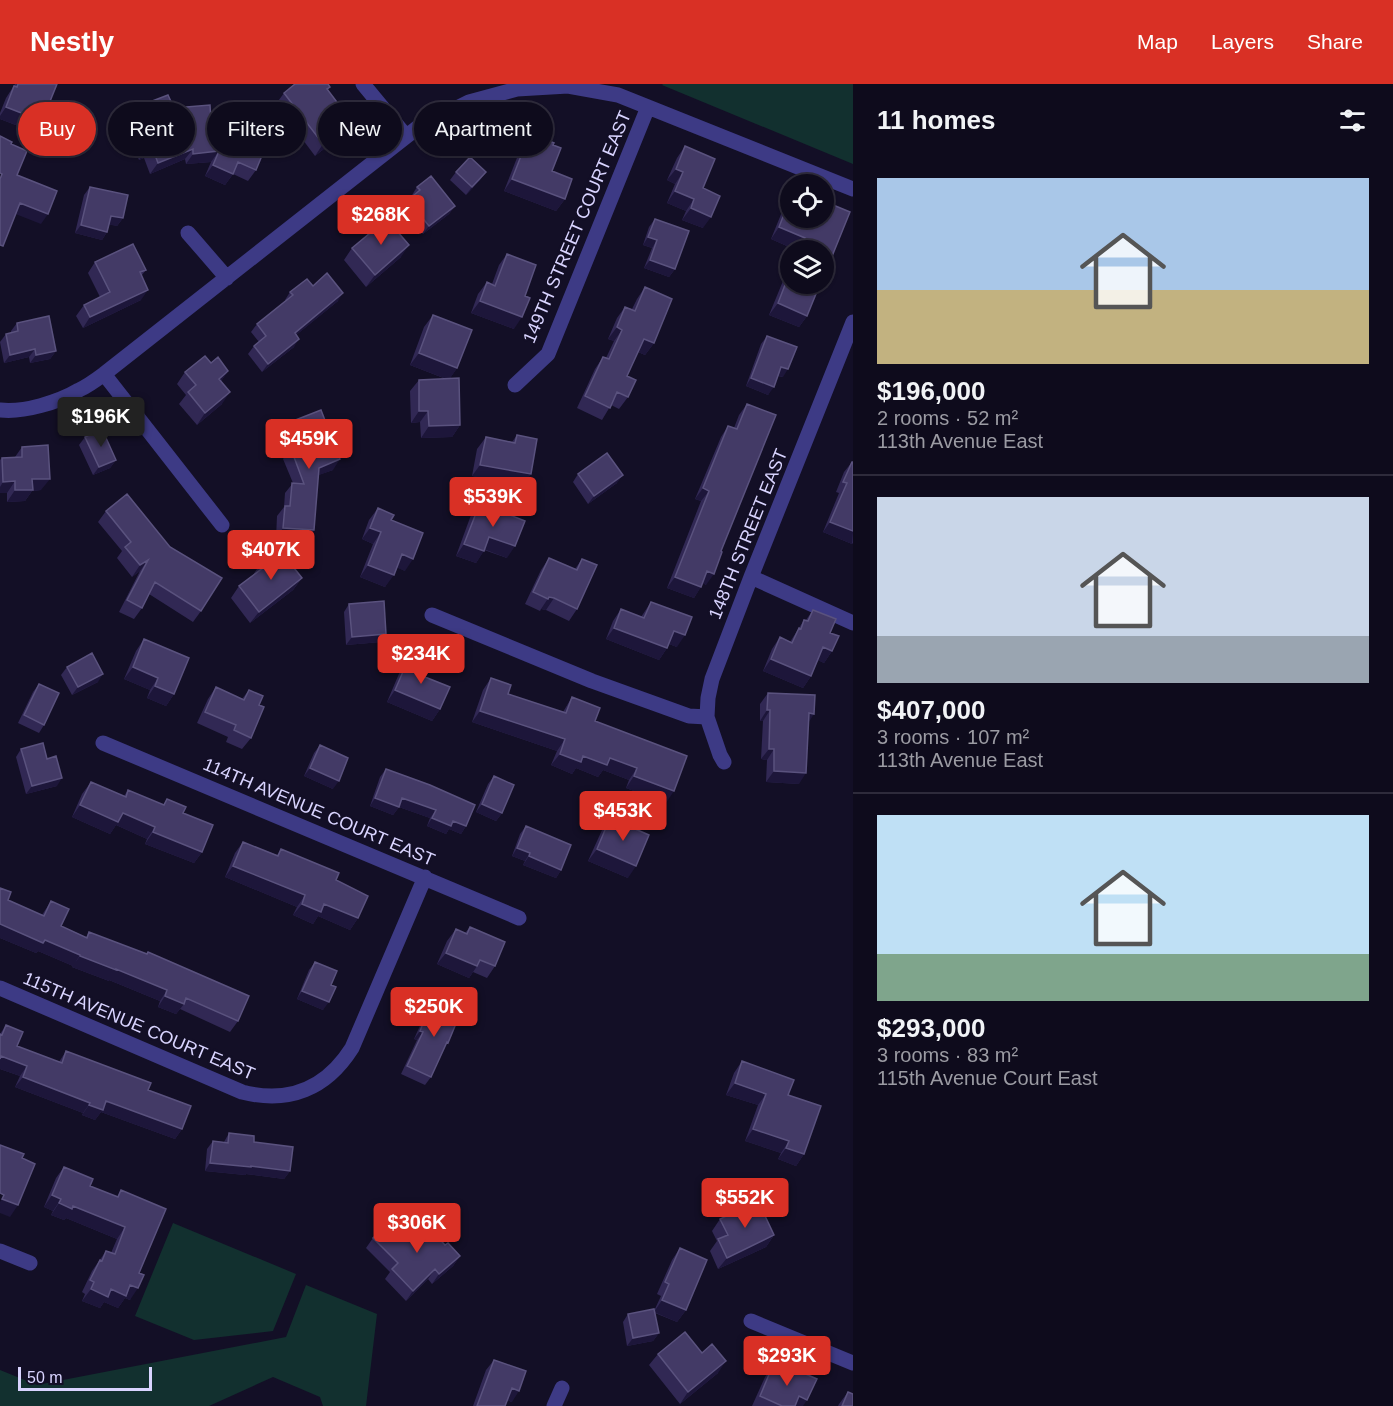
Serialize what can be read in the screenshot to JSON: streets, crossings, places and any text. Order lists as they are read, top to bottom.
{
  "streets": {
    "street": [
      "149TH STREET COURT EAST",
      "148TH STREET EAST",
      "114TH AVENUE COURT EAST",
      "115TH AVENUE COURT EAST"
    ]
  },
  "crossings": [
    ["114TH AVENUE COURT EAST", "115TH AVENUE COURT EAST"]
  ],
  "scale_bar": "50 m",
  "page": {
    "header": "Nestly",
    "nav": ["Map", "Layers", "Share"],
    "heading": "11 homes",
    "chip": [
      "Buy",
      "Rent",
      "Filters",
      "New",
      "Apartment"
    ],
    "list": [
      {
        "name": "$196,000",
        "note": "2 rooms · 52 m² · 113th Avenue East"
      },
      {
        "name": "$407,000",
        "note": "3 rooms · 107 m² · 113th Avenue East"
      },
      {
        "name": "$293,000",
        "note": "3 rooms · 83 m² · 115th Avenue Court East"
      }
    ],
    "price": [
      "$268K",
      "$196K",
      "$459K",
      "$539K",
      "$407K",
      "$234K",
      "$453K",
      "$250K",
      "$552K",
      "$306K",
      "$293K"
    ],
    "scale": "50 m"
  }
}
